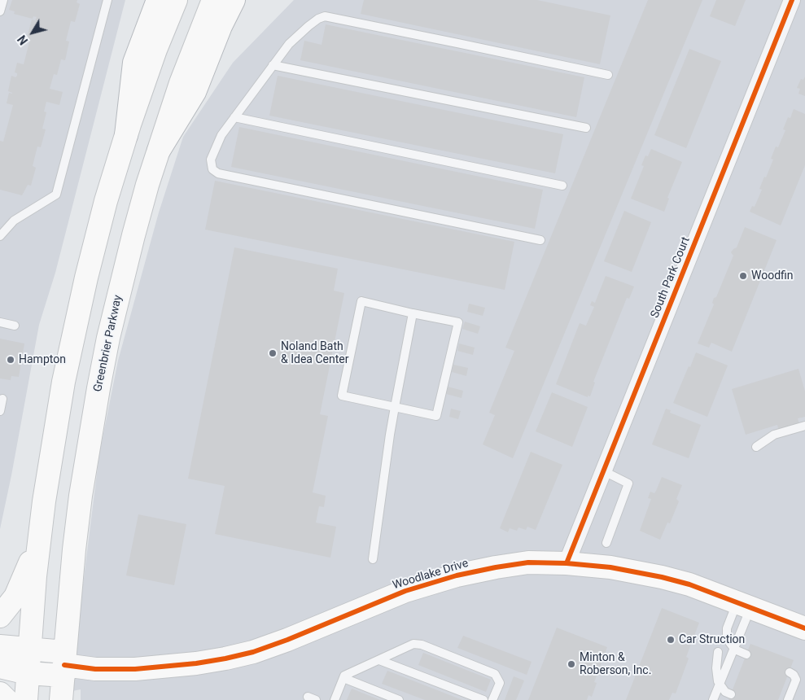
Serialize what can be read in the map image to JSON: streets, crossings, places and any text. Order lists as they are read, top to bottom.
{
  "streets": {
    "main road": ["Greenbrier Parkway", "Woodlake Drive"],
    "street": ["South Park Court"]
  },
  "crossings": [
    ["South Park Court", "Woodlake Drive"],
    ["Greenbrier Parkway", "Woodlake Drive"]
  ],
  "places": [
    "Woodfin",
    "Noland Bath & Idea Center",
    "Hampton",
    "Car Struction",
    "Minton & Roberson, Inc."
  ],
  "north": "bottom left"
}
